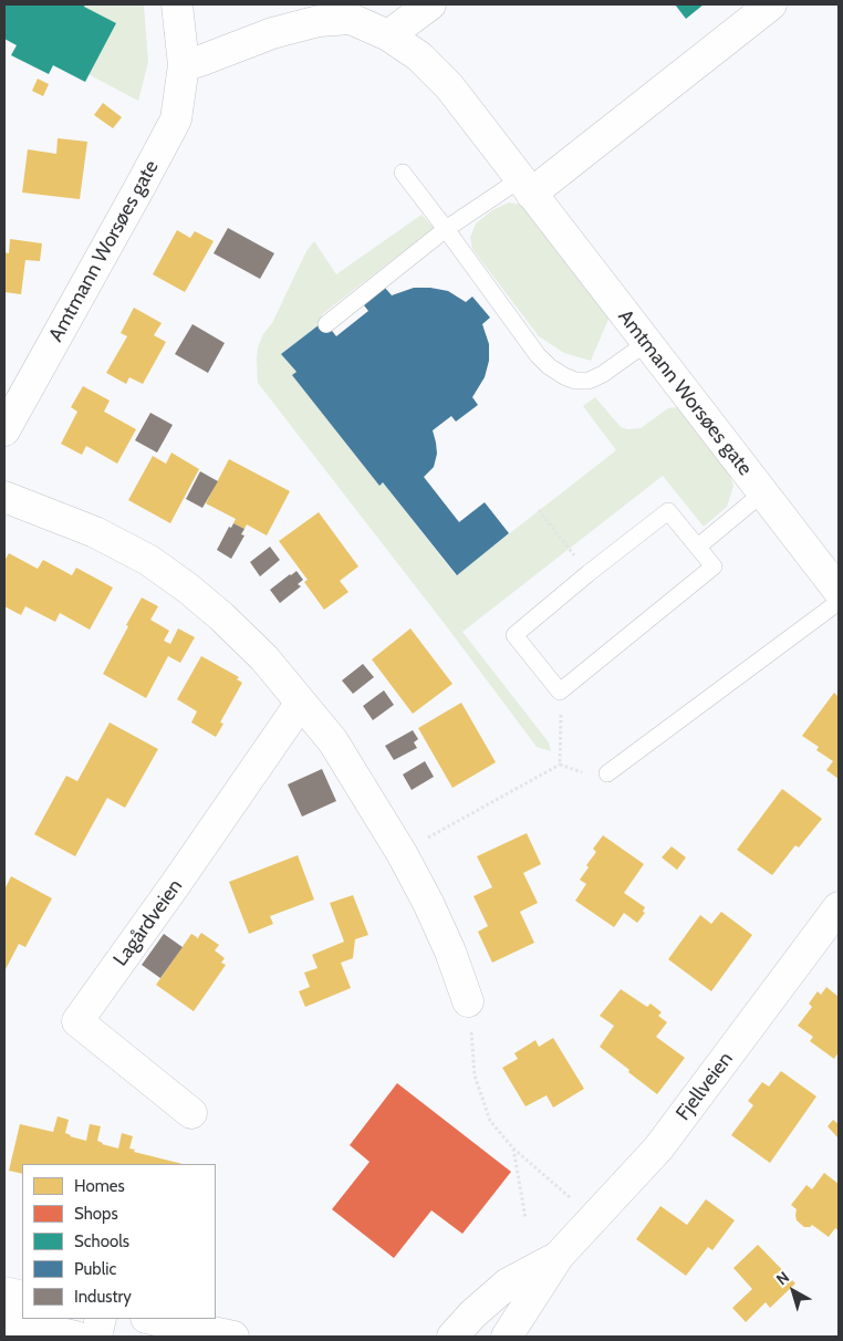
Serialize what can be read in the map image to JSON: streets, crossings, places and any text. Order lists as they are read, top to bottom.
{
  "streets": {
    "street": ["Amtmann Worsøes gate", "Lagårdveien", "Fjellveien"]
  },
  "legend": [
    "Homes",
    "Shops",
    "Schools",
    "Public",
    "Industry"
  ],
  "north": "top left"
}
